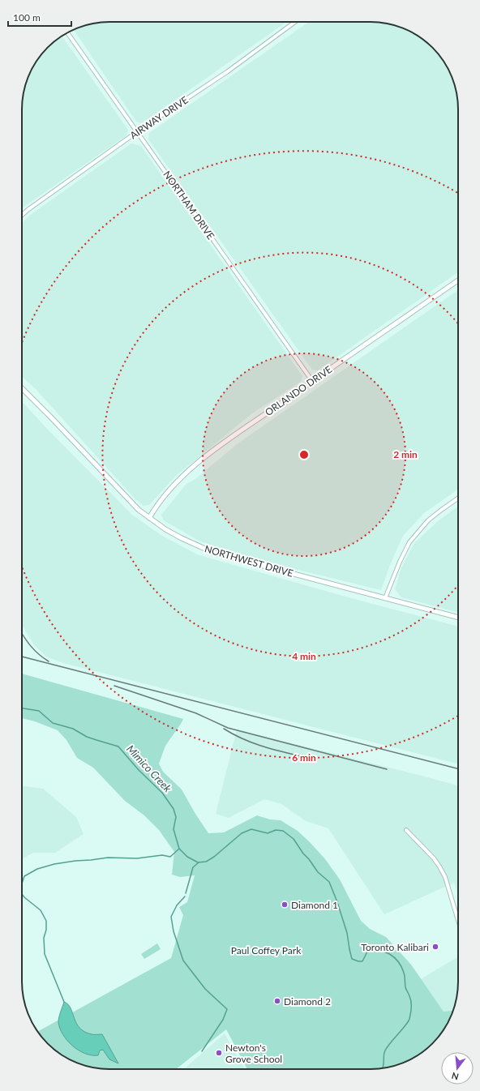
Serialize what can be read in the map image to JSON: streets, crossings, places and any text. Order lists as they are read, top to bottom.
{
  "streets": {
    "street": [
      "AIRWAY DRIVE",
      "NORTHAM DRIVE",
      "ORLANDO DRIVE",
      "NORTHWEST DRIVE"
    ]
  },
  "crossings": [
    ["AIRWAY DRIVE", "NORTHAM DRIVE"],
    ["NORTHAM DRIVE", "ORLANDO DRIVE"],
    ["ORLANDO DRIVE", "NORTHWEST DRIVE"]
  ],
  "water": ["Mimico Creek"],
  "parks": ["Paul Coffey Park"],
  "places": [
    "Diamond 1",
    "Toronto Kalibari",
    "Diamond 2",
    "Newton's Grove School"
  ],
  "scale_bar": "100 m",
  "north": "bottom",
  "rings": ["2 min", "4 min", "6 min"]
}
